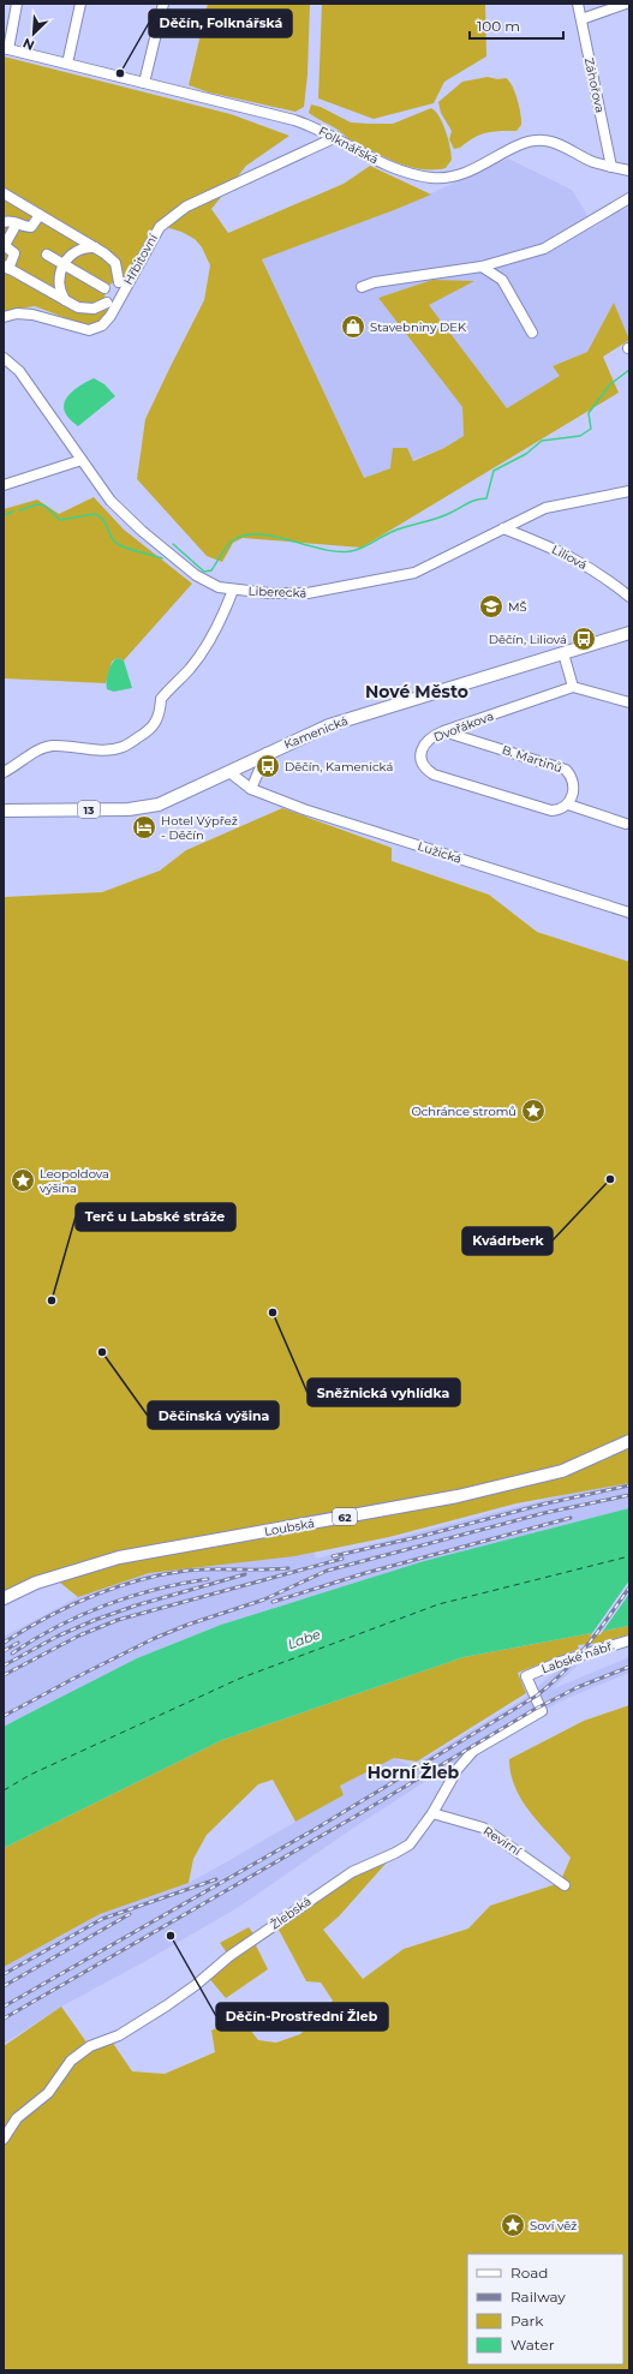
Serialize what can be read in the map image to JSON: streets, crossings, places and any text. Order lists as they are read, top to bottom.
{
  "streets": {
    "main road": [
      "Kamenická",
      "13",
      "62",
      "Loubská"
    ],
    "street": [
      "Záhořova",
      "Folknářská",
      "Hřbitovní",
      "Liliová",
      "Liberecká",
      "Dvořákova",
      "B. Martinů",
      "Lužická",
      "Labské nábř.",
      "Revírní",
      "Žlebská"
    ]
  },
  "crossings": [
    ["Záhořova", "Folknářská"],
    ["Folknářská", "Hřbitovní"],
    ["Liliová", "Liberecká"],
    ["Dvořákova", "B. Martinů"],
    ["Kamenická", "Lužická"],
    ["Labské nábř.", "Žlebská"],
    ["Revírní", "Žlebská"]
  ],
  "districts": ["Nové Město", "Horní Žleb"],
  "water": ["Labe"],
  "places": {
    "other": [
      "Děčín, Folknářská",
      "Kvádrberk",
      "Terč u Labské stráže",
      "Sněžnická vyhlídka",
      "Děčínská výšina",
      "Děčín-Prostřední Žleb"
    ],
    "shop": ["Stavebniny DEK"],
    "school or university": ["MŠ"],
    "bus stop": ["Děčín, Liliová", "Děčín, Kamenická"],
    "hotel": ["Hotel Výpřež - Děčín"],
    "place": ["Ochránce stromů", "Leopoldova výšina", "Soví věž"]
  },
  "legend": [
    "Road",
    "Railway",
    "Park",
    "Water"
  ],
  "scale_bar": "100 m",
  "north": "bottom left"
}
